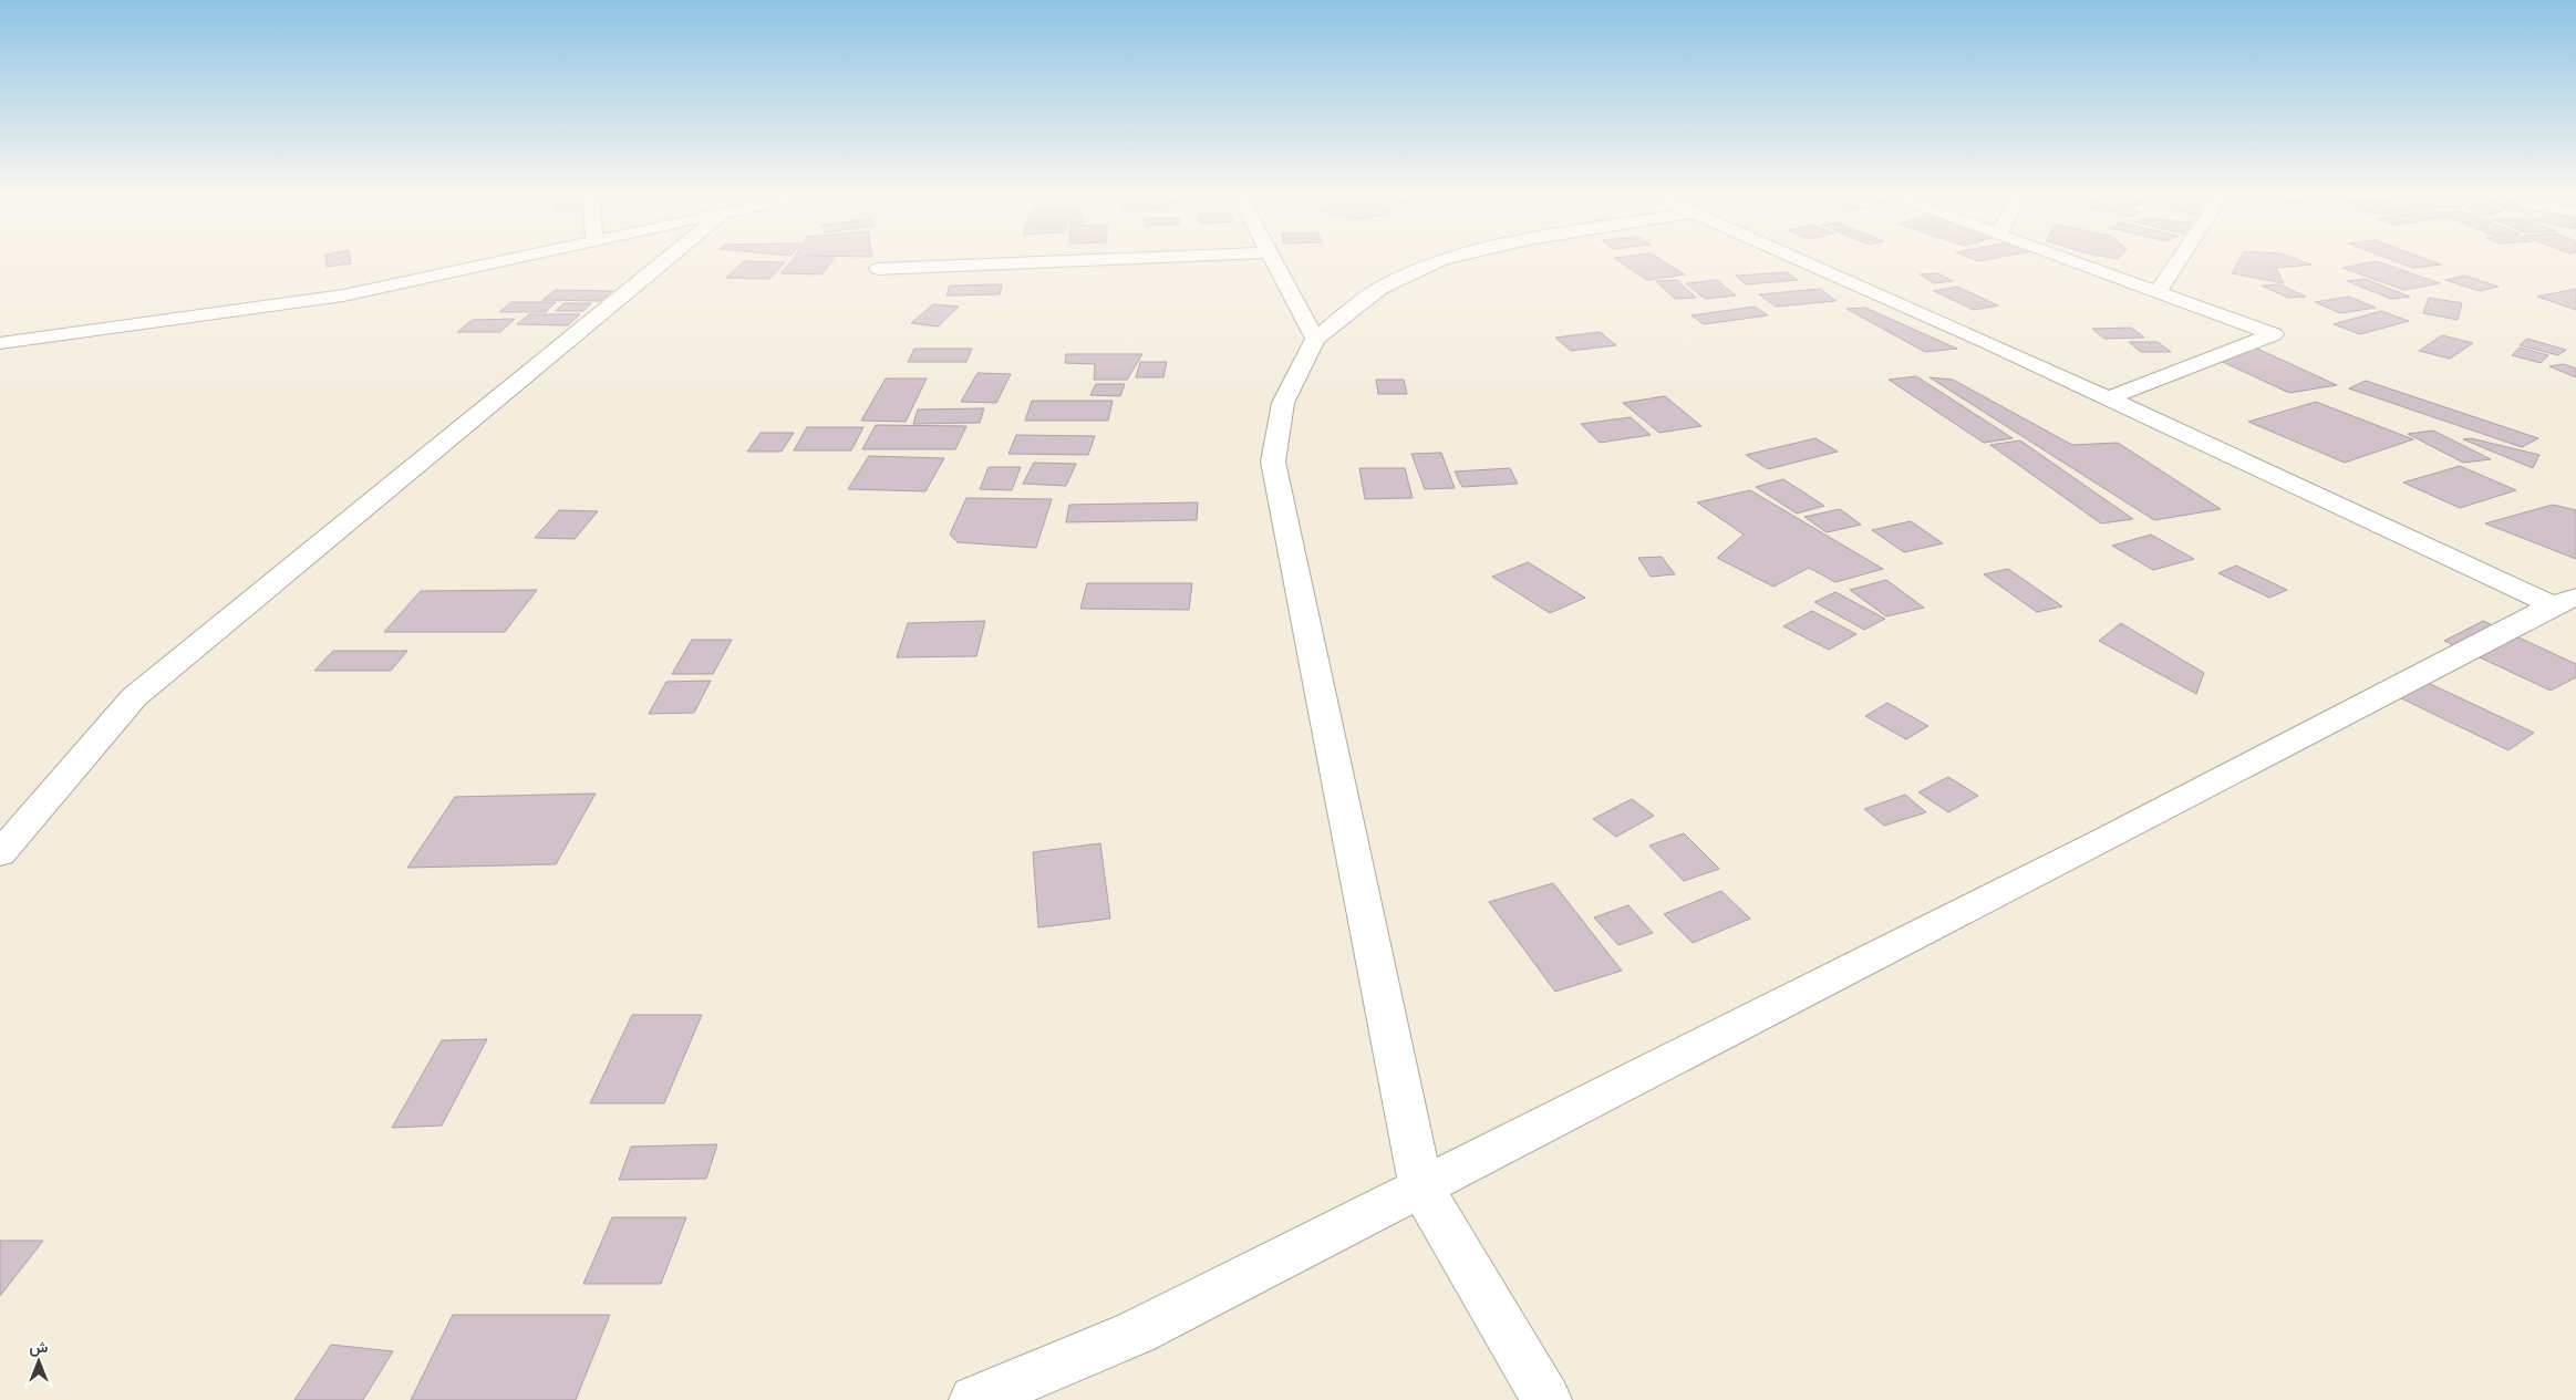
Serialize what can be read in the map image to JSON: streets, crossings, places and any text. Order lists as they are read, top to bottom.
{
  "north": "top"
}
